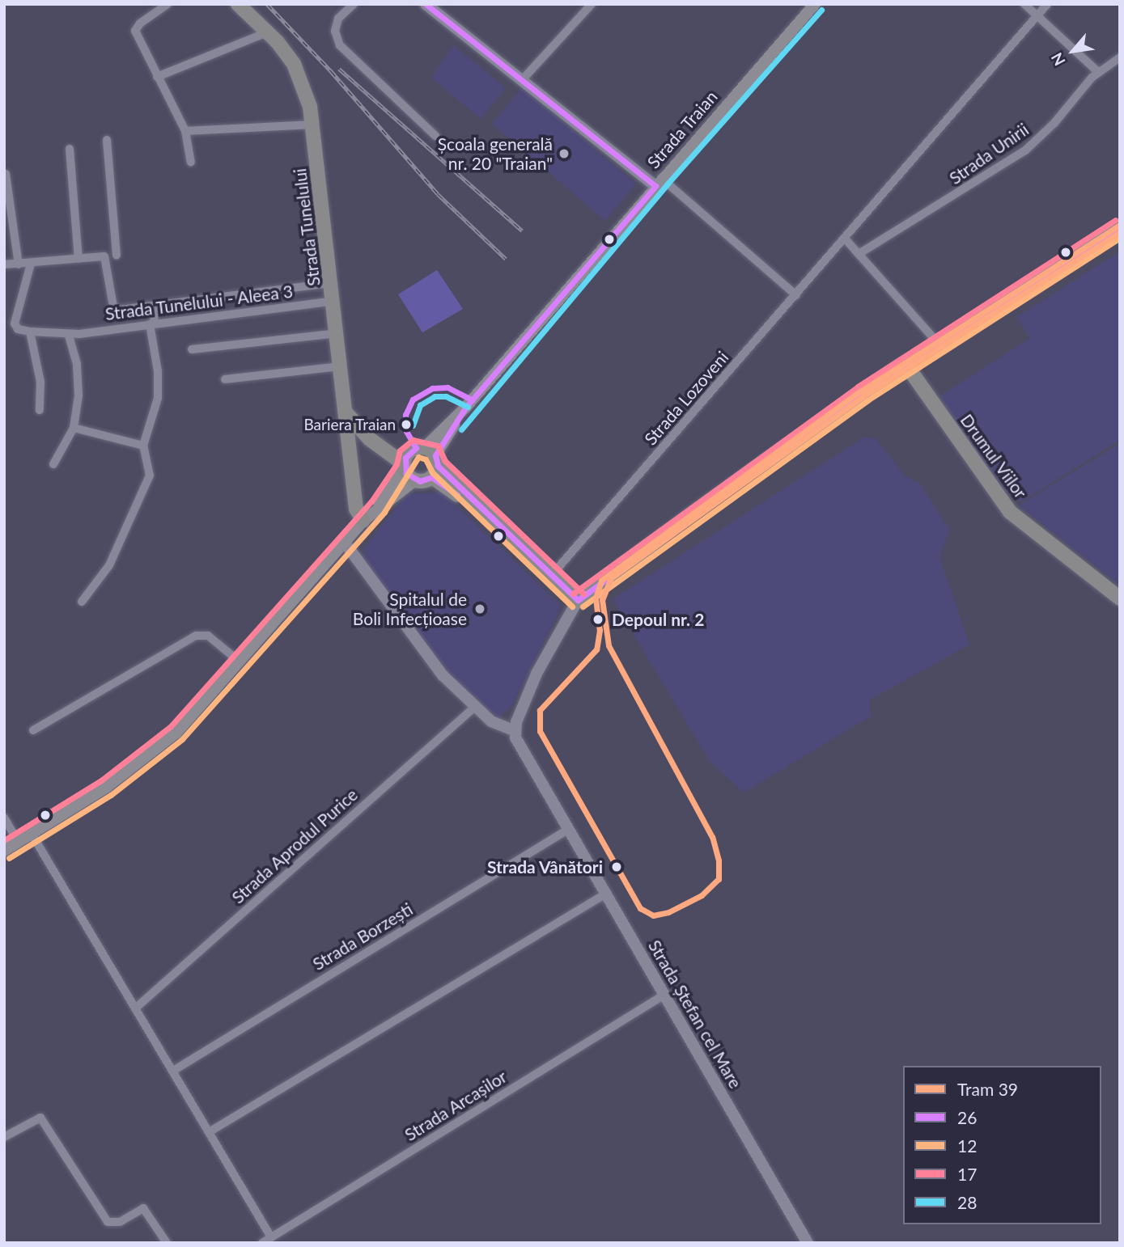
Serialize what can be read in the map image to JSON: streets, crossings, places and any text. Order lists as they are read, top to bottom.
{
  "streets": {
    "highway": ["Strada Tunelului", "Drumul Viilor"],
    "main road": ["Strada Traian"],
    "street": [
      "Strada Unirii",
      "Strada Tunelului - Aleea 3",
      "Strada Lozoveni",
      "Strada Aprodul Purice",
      "Strada Borzești",
      "Strada Ștefan cel Mare",
      "Strada Arcașilor"
    ]
  },
  "crossings": [
    ["Strada Tunelului", "Strada Tunelului - Aleea 3"],
    ["Strada Borzești", "Strada Ștefan cel Mare"],
    ["Strada Ștefan cel Mare", "Strada Arcașilor"]
  ],
  "places": [
    "Școala generală nr. 20 \"Traian\"",
    "Bariera Traian",
    "Spitalul de Boli Infecțioase",
    "Depoul nr. 2",
    "Strada Vânători"
  ],
  "lines": [
    "transit line 26",
    "transit line 28",
    "transit line 17",
    "tram line 39",
    "transit line 12"
  ],
  "legend": [
    "Tram 39",
    "26",
    "12",
    "17",
    "28"
  ],
  "north": "bottom left"
}
